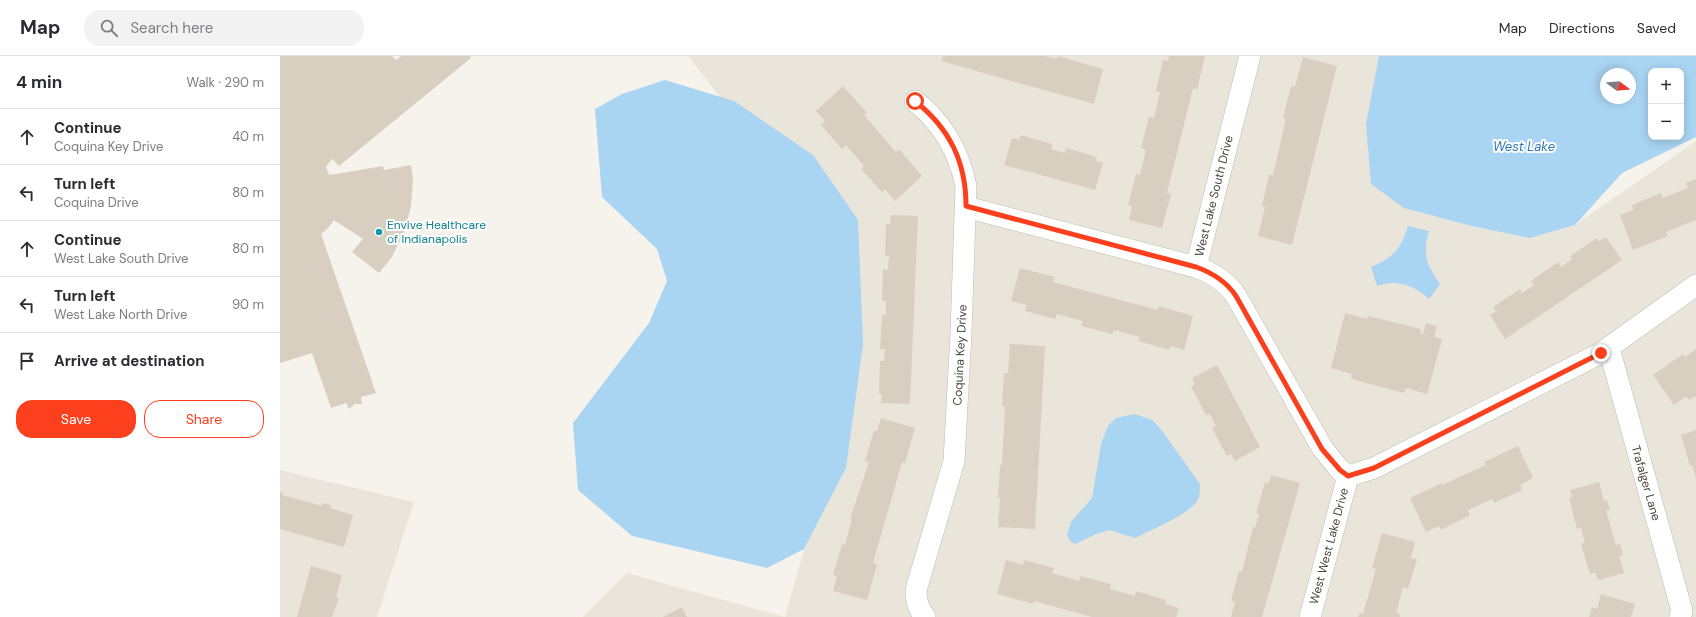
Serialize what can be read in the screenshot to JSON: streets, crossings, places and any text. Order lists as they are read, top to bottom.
{
  "streets": {
    "street": [
      "West Lake South Drive",
      "Coquina Key Drive",
      "Trafalger Lane",
      "West West Lake Drive"
    ]
  },
  "crossings": [
    ["West Lake South Drive", "West West Lake Drive"]
  ],
  "water": ["West Lake"],
  "places": ["Envive Healthcare of Indianapolis"],
  "north": "right",
  "page": {
    "header": "Map",
    "search": "Search here",
    "nav": ["Map", "Directions", "Saved"],
    "heading": ["4 min", "Walk · 290 m"],
    "map_buttons": ["+", "−"],
    "list": [
      ["Continue", "Coquina Key Drive", "40 m"],
      ["Turn left", "Coquina Drive", "80 m"],
      ["Continue", "West Lake South Drive", "80 m"],
      ["Turn left", "West Lake North Drive", "90 m"],
      "Arrive at destination"
    ],
    "buttons": ["Save", "Share"]
  }
}
